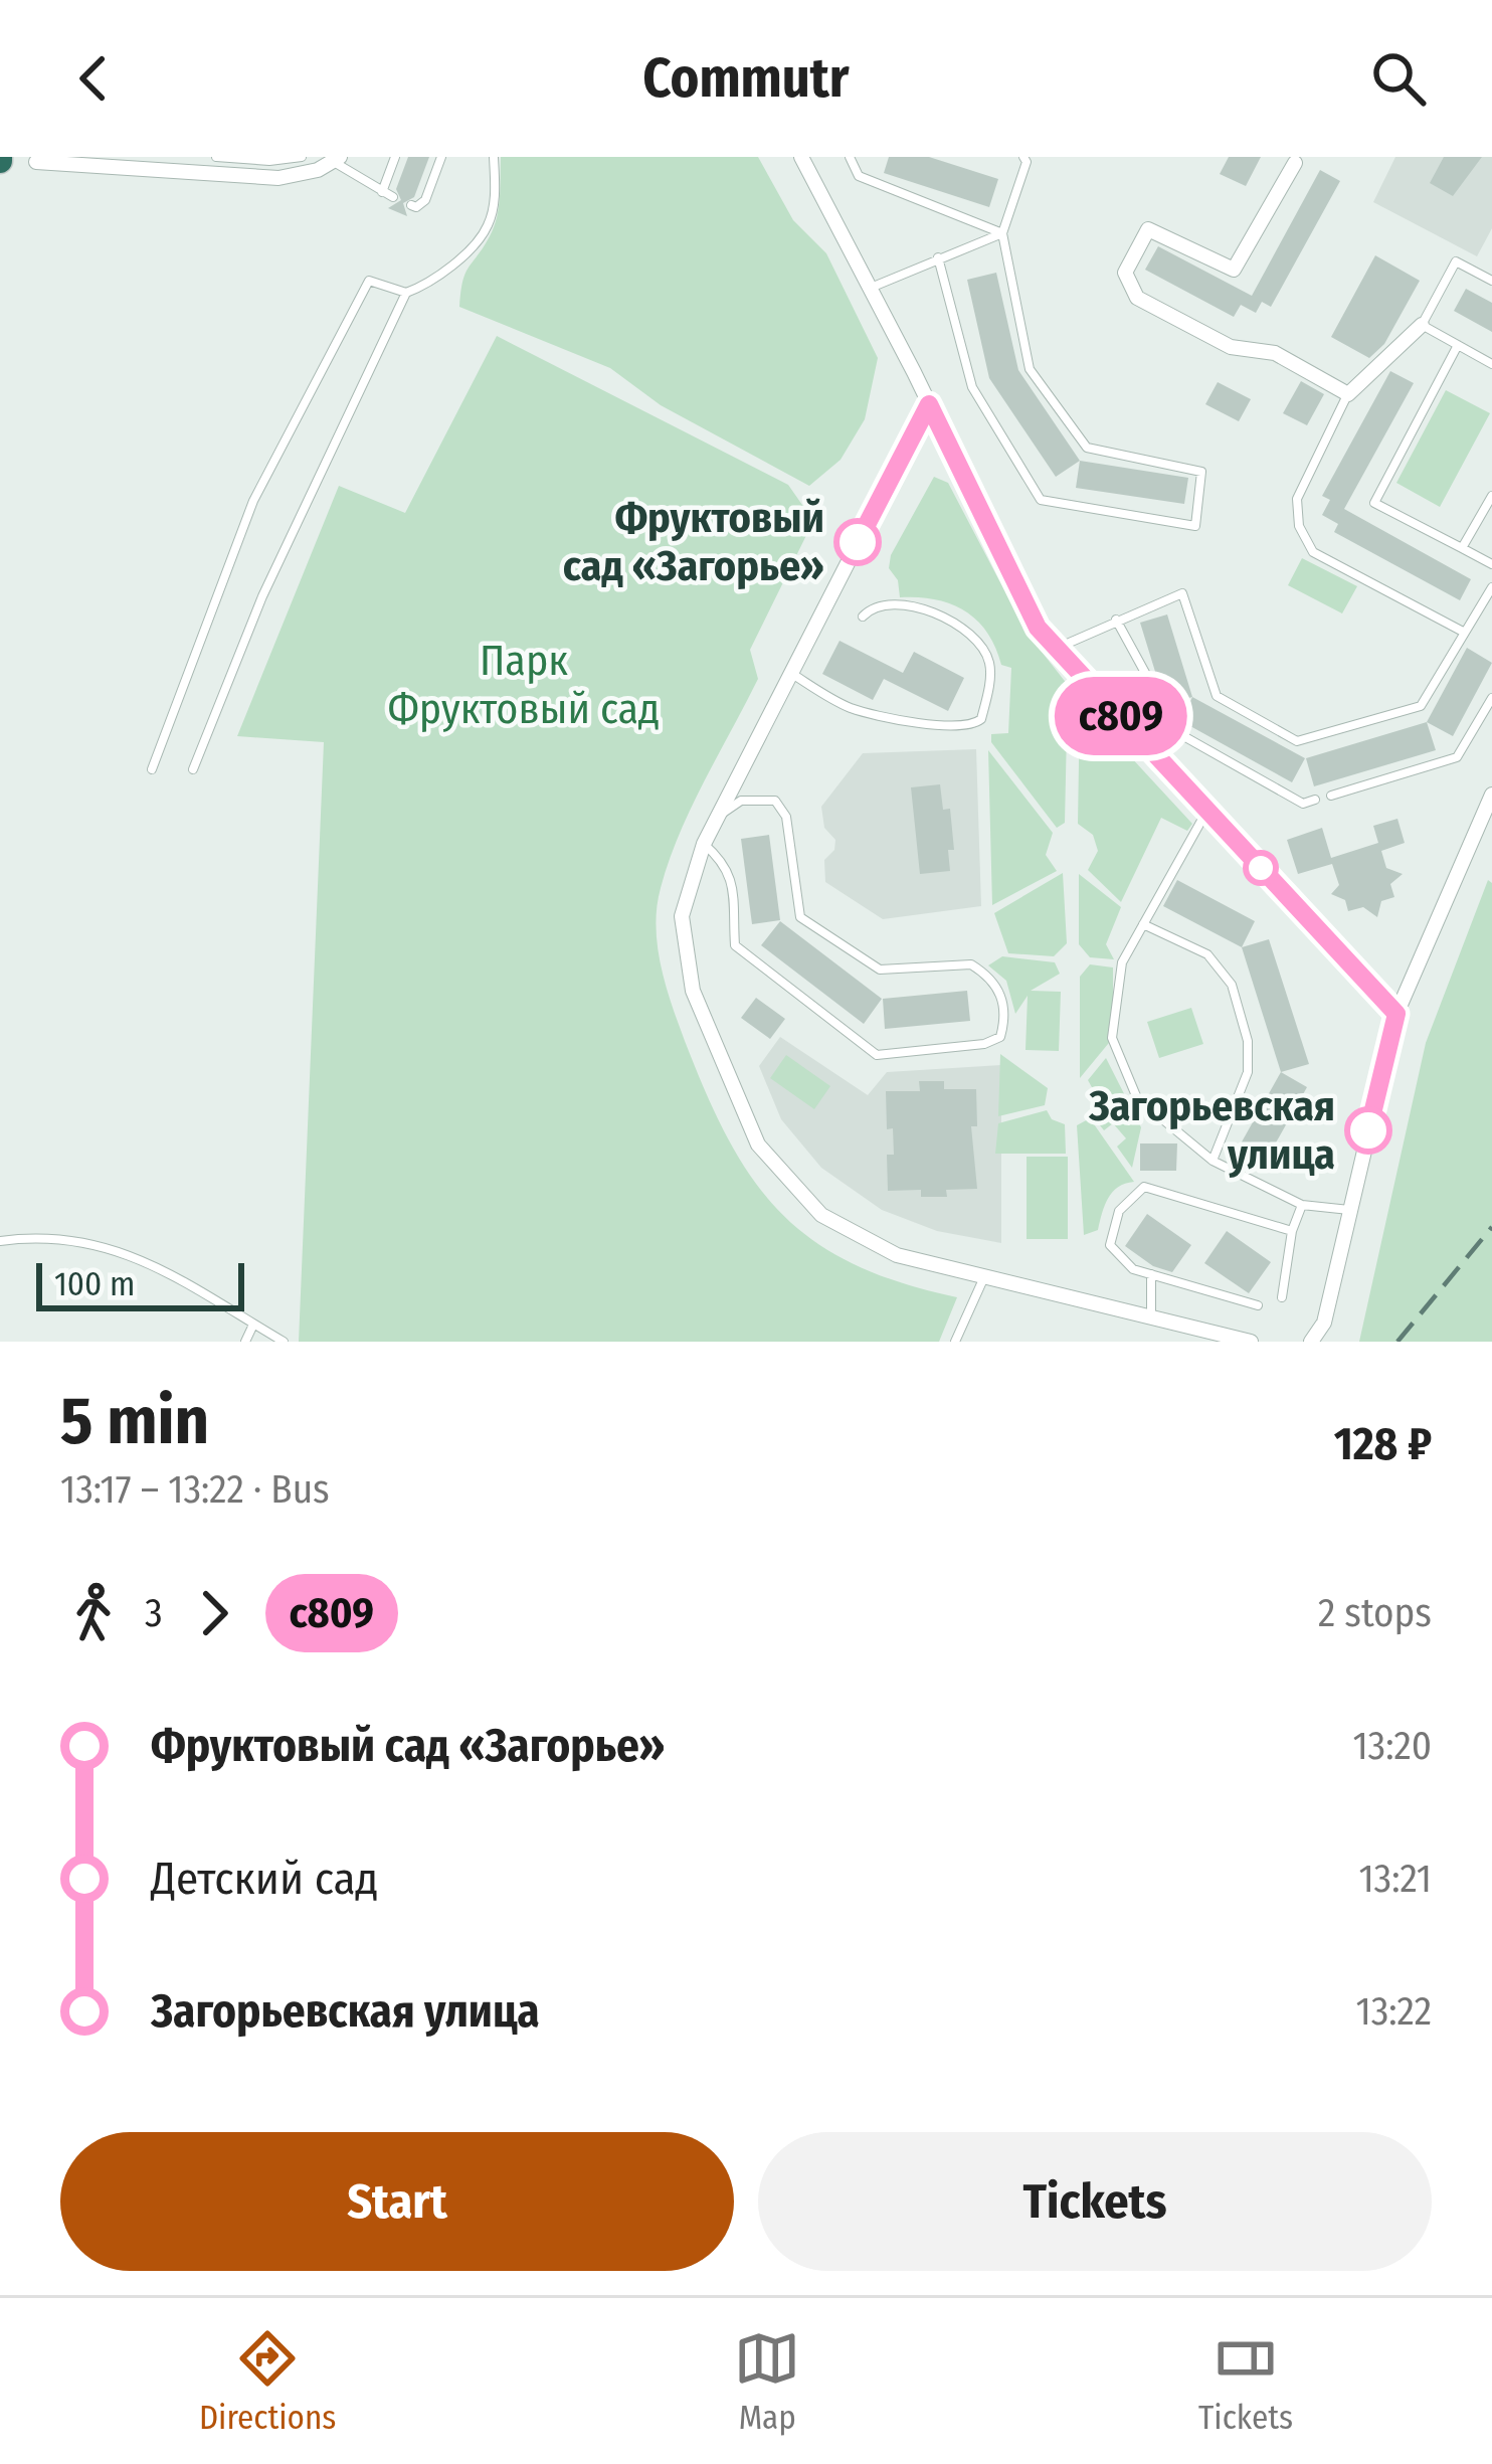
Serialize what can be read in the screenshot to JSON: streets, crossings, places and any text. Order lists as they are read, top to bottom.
{
  "parks": ["Парк Фруктовый сад"],
  "places": ["Фруктовый сад «Загорье»", "Загорьевская улица"],
  "lines": ["bus line с809"],
  "scale_bar": "100 m",
  "page": {
    "header": "Commutr",
    "on_map": "с809",
    "scale": "100 m",
    "heading": ["5 min", "13:17 – 13:22 · Bus", "128 ₽"],
    "legs": ["3", "с809", "2 stops"],
    "list": [
      {
        "name": "Фруктовый сад «Загорье»",
        "value": "13:20"
      },
      {
        "name": "Детский сад",
        "value": "13:21"
      },
      {
        "name": "Загорьевская улица",
        "value": "13:22"
      }
    ],
    "buttons": ["Start", "Tickets"],
    "tabs": ["Directions", "Map", "Tickets"]
  }
}
